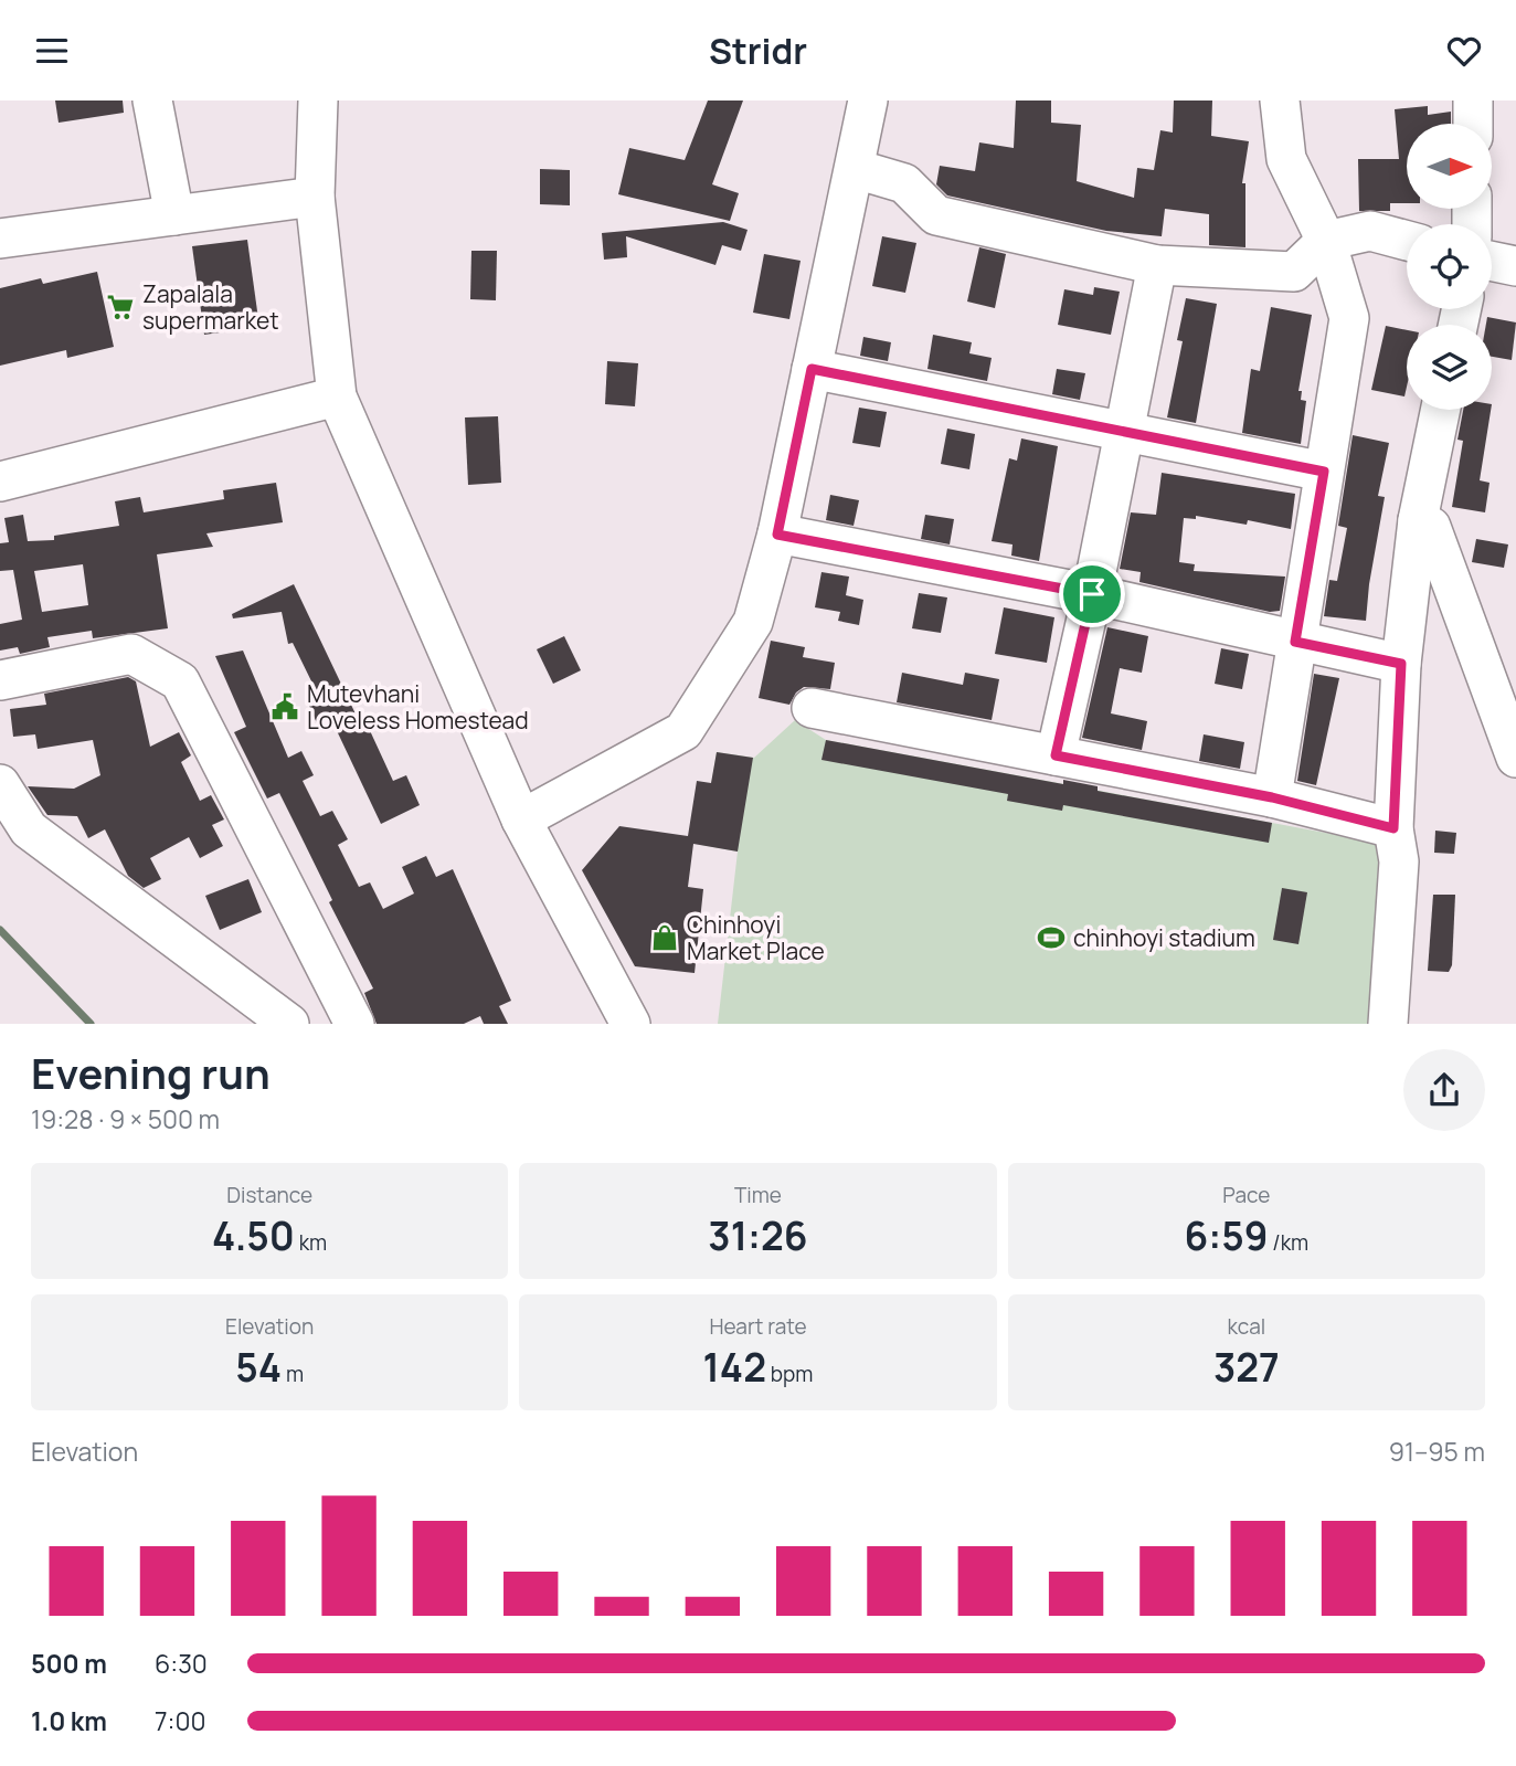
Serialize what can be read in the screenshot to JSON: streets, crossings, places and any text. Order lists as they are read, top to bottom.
{
  "places": {
    "supermarket": ["Zapalala supermarket"],
    "public building": ["Mutevhani Loveless Homestead"],
    "shop": ["Chinhoyi Market Place"],
    "sports": ["chinhoyi stadium"]
  },
  "north": "right",
  "page": {
    "header": "Stridr",
    "heading": ["Evening run", "19:28 · 9 × 500 m"],
    "stats": [
      ["Distance", "4.50 km"],
      ["Time", "31:26"],
      ["Pace", "6:59 /km"],
      ["Elevation", "54 m"],
      ["Heart rate", "142 bpm"],
      ["kcal", "327"]
    ],
    "chart": ["Elevation", "91–95 m"],
    "list": [
      {
        "name": "500 m",
        "note": "6:30"
      },
      {
        "name": "1.0 km",
        "note": "7:00"
      }
    ]
  }
}
